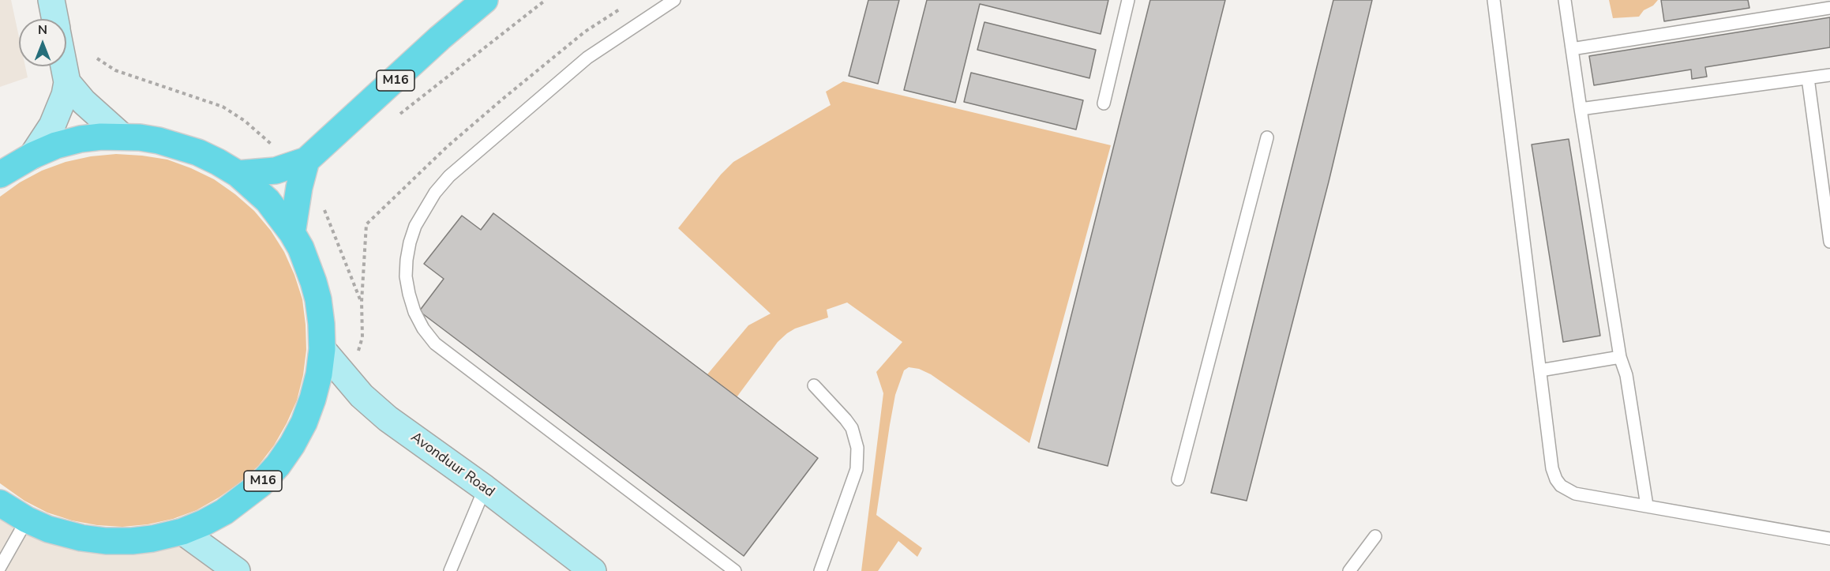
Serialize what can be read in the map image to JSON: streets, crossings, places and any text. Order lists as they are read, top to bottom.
{
  "streets": {
    "main road": ["M16"],
    "street": ["Avonduur Road"]
  },
  "crossings": [
    ["M16", "Avonduur Road"]
  ],
  "north": "top"
}
